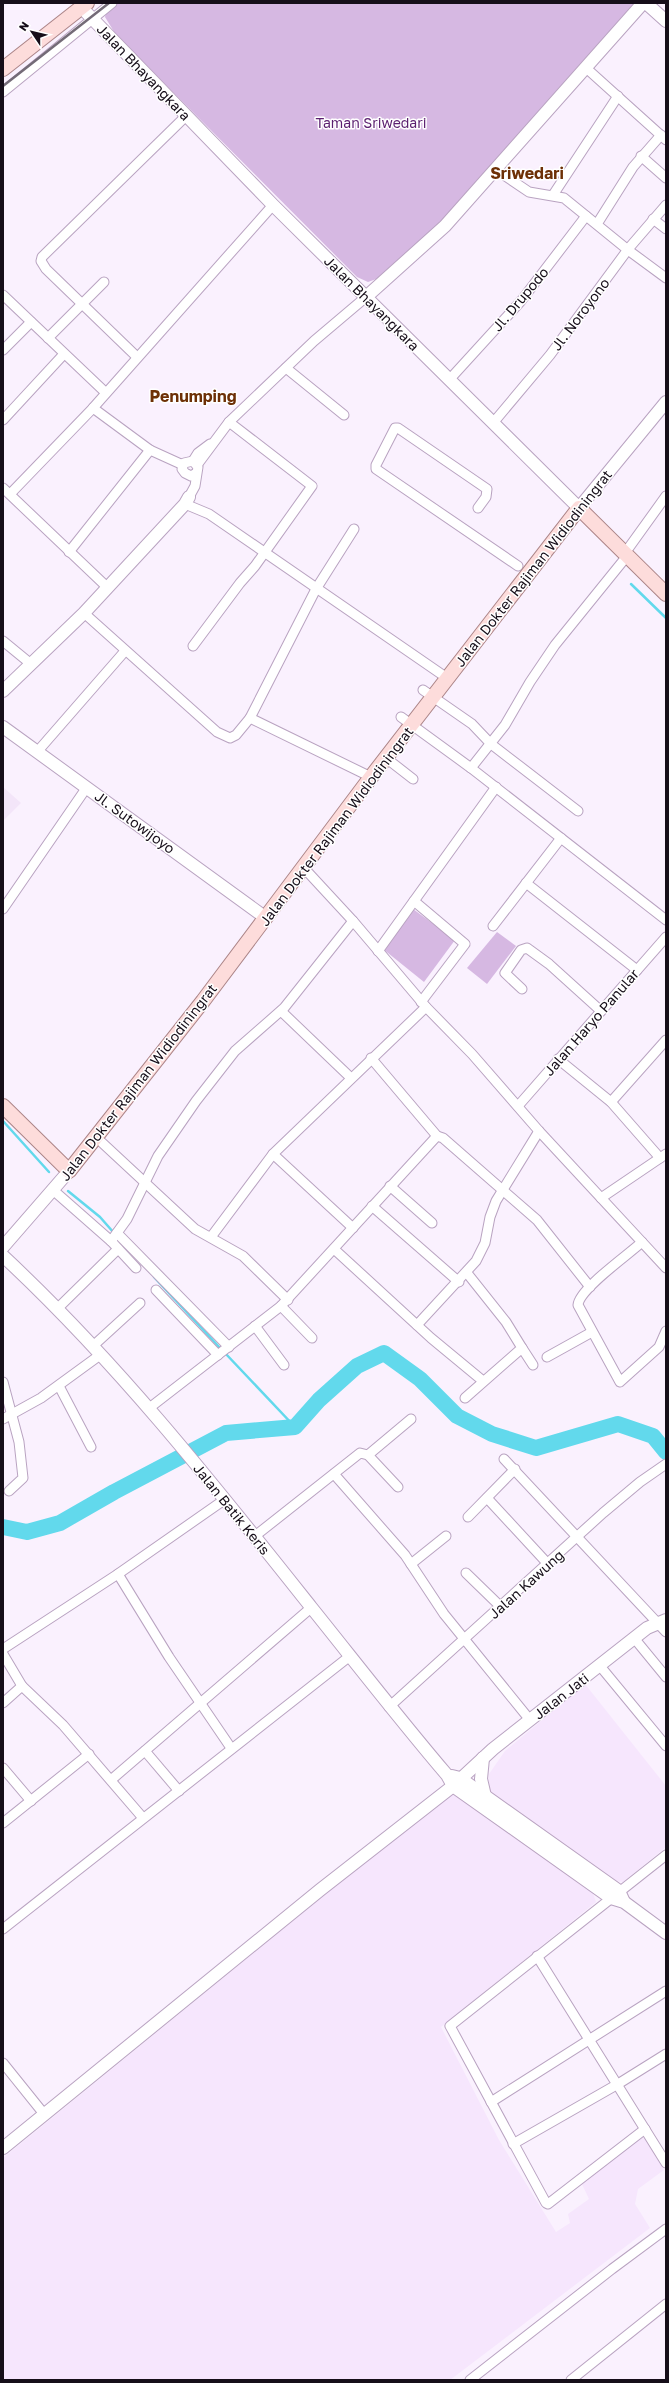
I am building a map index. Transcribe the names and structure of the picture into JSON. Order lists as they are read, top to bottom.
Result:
{
  "streets": {
    "main road": [
      "Jalan Bhayangkara",
      "Jalan Dokter Rajiman Widiodiningrat",
      "Jl. Sutowijoyo",
      "Jalan Batik Keris",
      "Jalan Jati"
    ],
    "street": [
      "Jl. Drupodo",
      "Jl. Noroyono",
      "Jalan Haryo Panular",
      "Jalan Kawung"
    ]
  },
  "crossings": [
    ["Jalan Bhayangkara", "Jl. Drupodo"],
    ["Jalan Bhayangkara", "Jl. Noroyono"],
    ["Jalan Bhayangkara", "Jalan Dokter Rajiman Widiodiningrat"],
    ["Jalan Dokter Rajiman Widiodiningrat", "Jl. Sutowijoyo"],
    ["Jalan Batik Keris", "Jalan Kawung"],
    ["Jalan Batik Keris", "Jalan Jati"]
  ],
  "districts": ["Sriwedari", "Penumping"],
  "parks": ["Taman Sriwedari"],
  "north": "top left"
}
